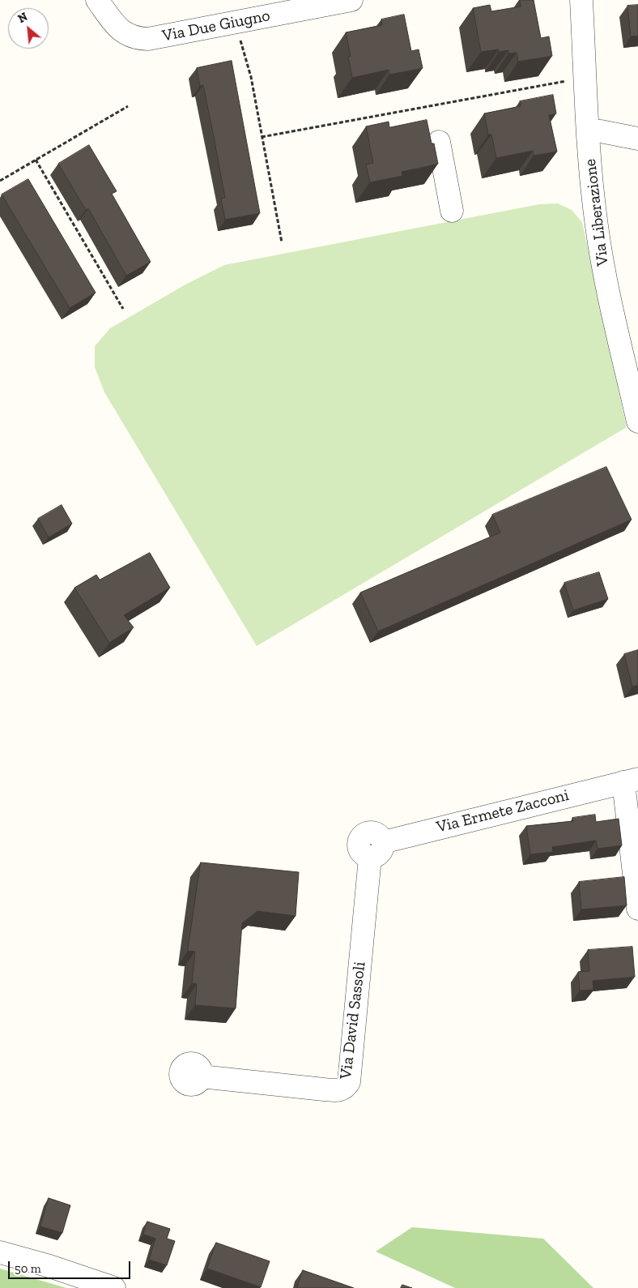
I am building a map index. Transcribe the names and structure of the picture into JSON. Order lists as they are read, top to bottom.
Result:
{
  "streets": {
    "street": [
      "Via Due Giugno",
      "Via Liberazione",
      "Via Ermete Zacconi",
      "Via David Sassoli"
    ]
  },
  "crossings": [
    ["Via Ermete Zacconi", "Via David Sassoli"]
  ],
  "scale_bar": "50 m",
  "north": "top left"
}
